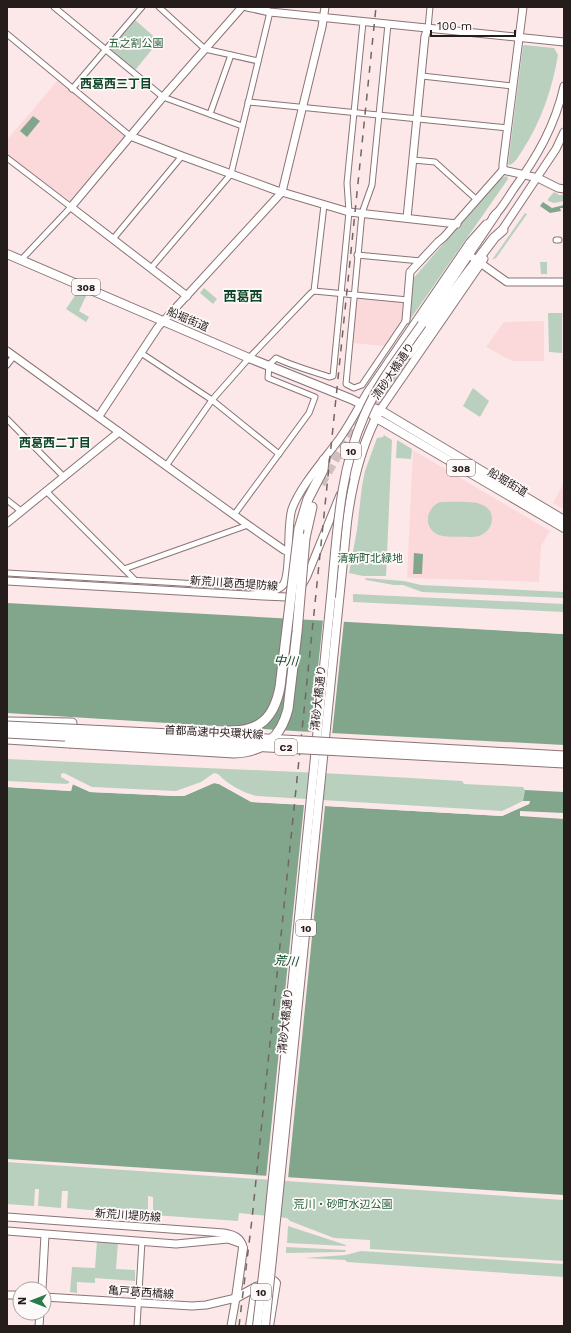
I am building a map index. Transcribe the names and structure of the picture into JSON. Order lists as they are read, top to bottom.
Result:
{
  "streets": {
    "highway": ["首都高速中央環状線", "C2"],
    "main road": [
      "308",
      "船堀街道",
      "清砂大橋通り",
      "10"
    ],
    "street": ["新荒川葛西堤防線", "新荒川堤防線", "亀戸葛西橋線"]
  },
  "crossings": [
    ["船堀街道", "清砂大橋通り"],
    ["清砂大橋通り", "10"],
    ["清砂大橋通り", "新荒川葛西堤防線"]
  ],
  "districts": ["西葛西三丁目", "西葛西", "西葛西二丁目"],
  "water": ["中川", "荒川"],
  "parks": ["五之割公園", "清新町北緑地", "荒川・砂町水辺公園"],
  "scale_bar": "100 m",
  "north": "left"
}
